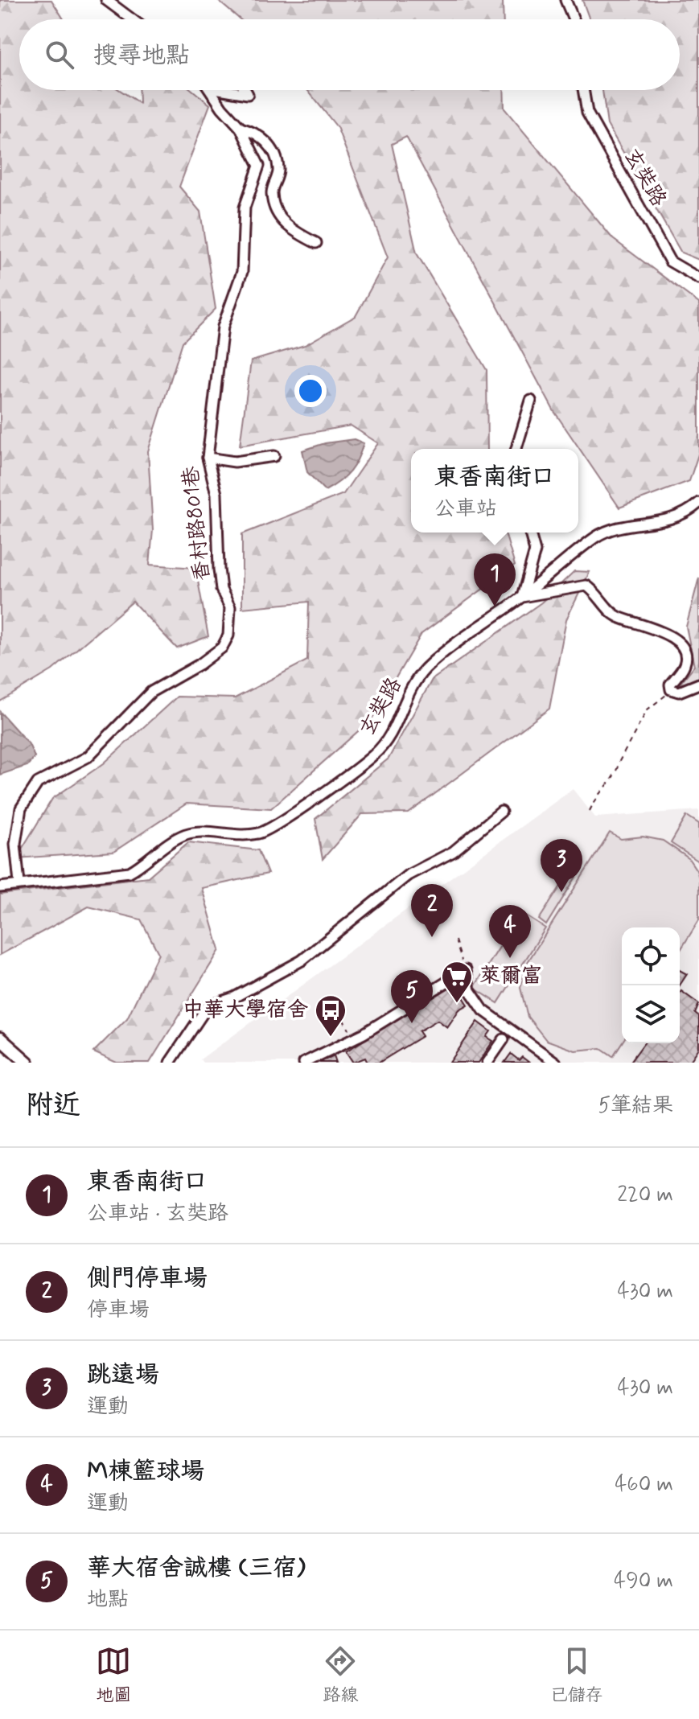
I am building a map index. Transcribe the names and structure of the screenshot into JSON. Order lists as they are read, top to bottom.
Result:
{
  "streets": {
    "street": ["玄奘路", "香村路801巷"]
  },
  "crossings": [
    ["玄奘路", "香村路801巷"]
  ],
  "places": {
    "supermarket": ["萊爾富"],
    "bus stop": ["中華大學宿舍"]
  },
  "page": {
    "search": "搜尋地點",
    "popup": ["東香南街口", "公車站"],
    "pins": [
      "1",
      "3",
      "2",
      "4",
      "5"
    ],
    "heading": ["附近", "5筆結果"],
    "list": [
      {
        "mark": "1",
        "name": "東香南街口",
        "note": "公車站 · 玄奘路",
        "value": "220 m"
      },
      {
        "mark": "2",
        "name": "側門停車場",
        "note": "停車場",
        "value": "430 m"
      },
      {
        "mark": "3",
        "name": "跳遠場",
        "note": "運動",
        "value": "430 m"
      },
      {
        "mark": "4",
        "name": "M棟籃球場",
        "note": "運動",
        "value": "460 m"
      },
      {
        "mark": "5",
        "name": "華大宿舍誠樓 (三宿)",
        "note": "地點",
        "value": "490 m"
      }
    ],
    "nav": ["地圖", "路線", "已儲存"]
  }
}
